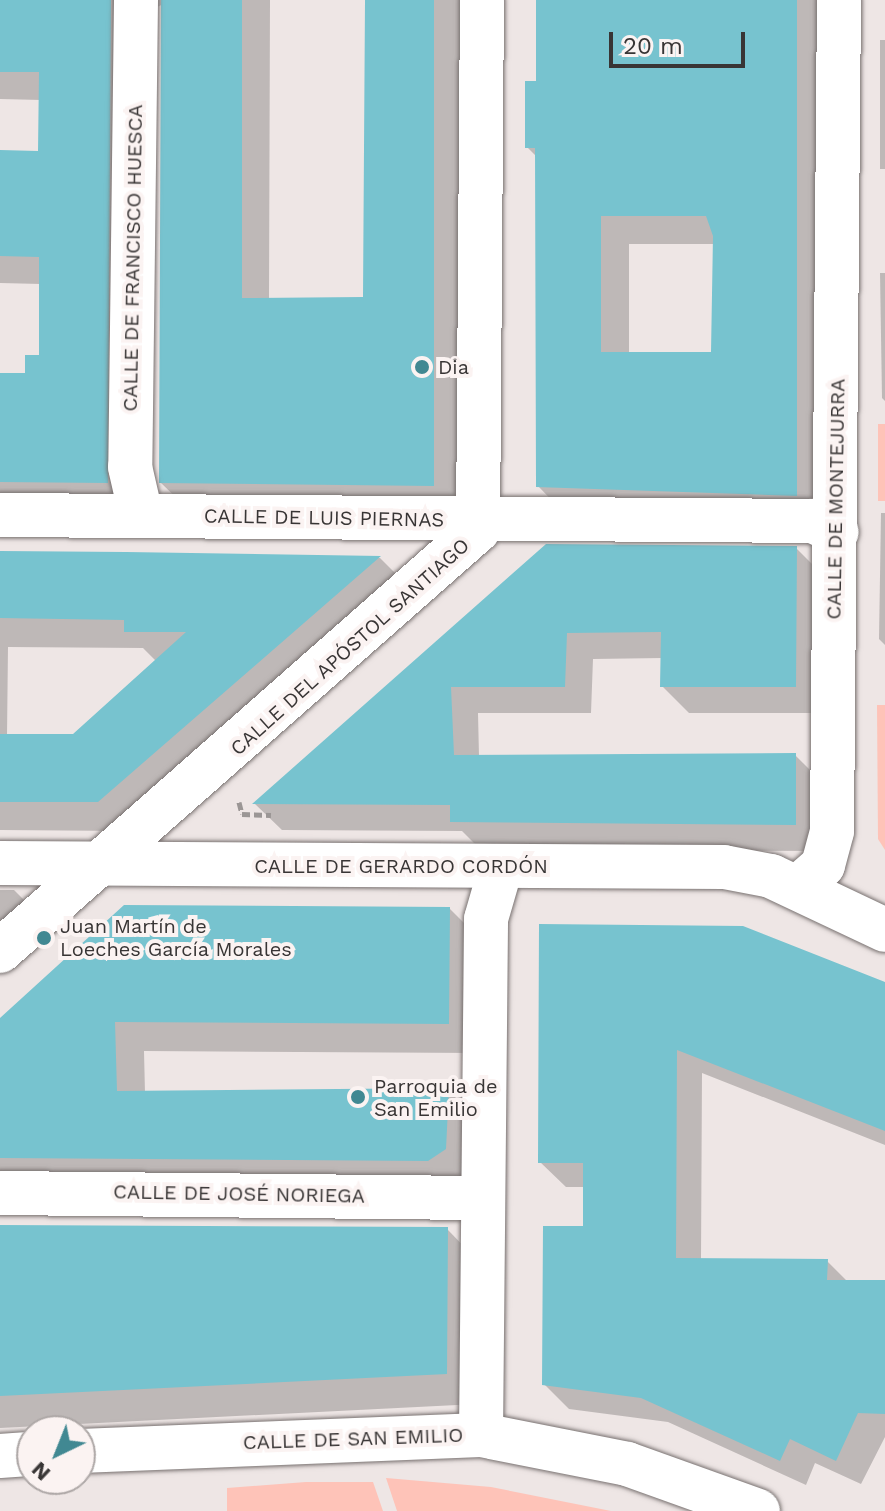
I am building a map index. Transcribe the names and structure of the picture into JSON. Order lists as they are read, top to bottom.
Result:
{
  "streets": {
    "street": [
      "CALLE DE FRANCISCO HUESCA",
      "CALLE DE MONTEJURRA",
      "CALLE DE LUIS PIERNAS",
      "CALLE DEL APÓSTOL SANTIAGO",
      "CALLE DE GERARDO CORDÓN",
      "CALLE DE JOSÉ NORIEGA",
      "CALLE DE SAN EMILIO"
    ]
  },
  "crossings": [
    ["CALLE DE FRANCISCO HUESCA", "CALLE DE LUIS PIERNAS"],
    ["CALLE DE MONTEJURRA", "CALLE DE LUIS PIERNAS"],
    ["CALLE DE MONTEJURRA", "CALLE DE GERARDO CORDÓN"],
    ["CALLE DE LUIS PIERNAS", "CALLE DEL APÓSTOL SANTIAGO"],
    ["CALLE DEL APÓSTOL SANTIAGO", "CALLE DE GERARDO CORDÓN"]
  ],
  "places": ["Dia", "Juan Martín de Loeches García Morales", "Parroquia de San Emilio"],
  "scale_bar": "20 m",
  "north": "bottom left"
}
